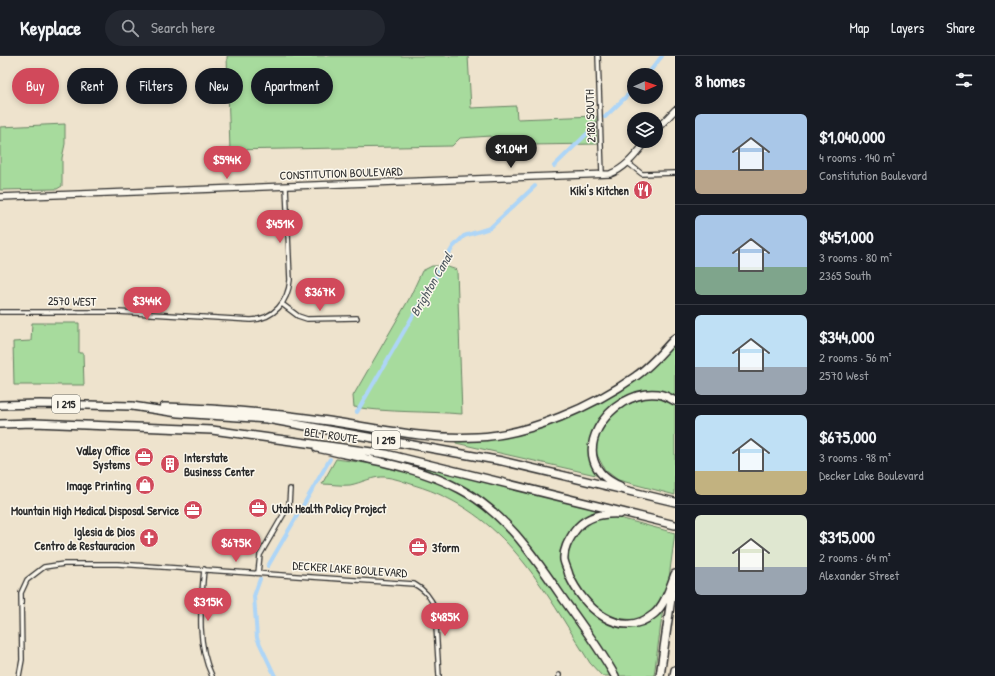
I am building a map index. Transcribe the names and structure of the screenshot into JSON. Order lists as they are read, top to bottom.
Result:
{
  "streets": {
    "highway": ["I 215", "BELT ROUTE"],
    "street": [
      "2180 SOUTH",
      "CONSTITUTION BOULEVARD",
      "2570 WEST",
      "DECKER LAKE BOULEVARD"
    ]
  },
  "crossings": [
    ["2180 SOUTH", "CONSTITUTION BOULEVARD"]
  ],
  "water": ["Brighton Canal"],
  "places": {
    "restaurant": ["Kiki's Kitchen"],
    "office": [
      "Valley Office Systems",
      "Utah Health Policy Project",
      "Mountain High Medical Disposal Service",
      "3form"
    ],
    "building": ["Interstate Business Center"],
    "shop": ["Image Printing"],
    "church": ["Iglesia de Dios Centro de Restauracion"]
  },
  "north": "right",
  "page": {
    "header": "Keyplace",
    "search": "Search here",
    "nav": ["Map", "Layers", "Share"],
    "heading": "8 homes",
    "chip": [
      "Buy",
      "Rent",
      "Filters",
      "New",
      "Apartment"
    ],
    "list": [
      {
        "name": "$1,040,000",
        "note": "4 rooms · 140 m² · Constitution Boulevard"
      },
      {
        "name": "$451,000",
        "note": "3 rooms · 80 m² · 2365 South"
      },
      {
        "name": "$344,000",
        "note": "2 rooms · 56 m² · 2570 West"
      },
      {
        "name": "$675,000",
        "note": "3 rooms · 98 m² · Decker Lake Boulevard"
      },
      {
        "name": "$315,000",
        "note": "2 rooms · 64 m² · Alexander Street"
      }
    ],
    "price": [
      "$1.04M",
      "$594K",
      "$451K",
      "$367K",
      "$344K",
      "$675K",
      "$315K",
      "$485K"
    ]
  }
}
